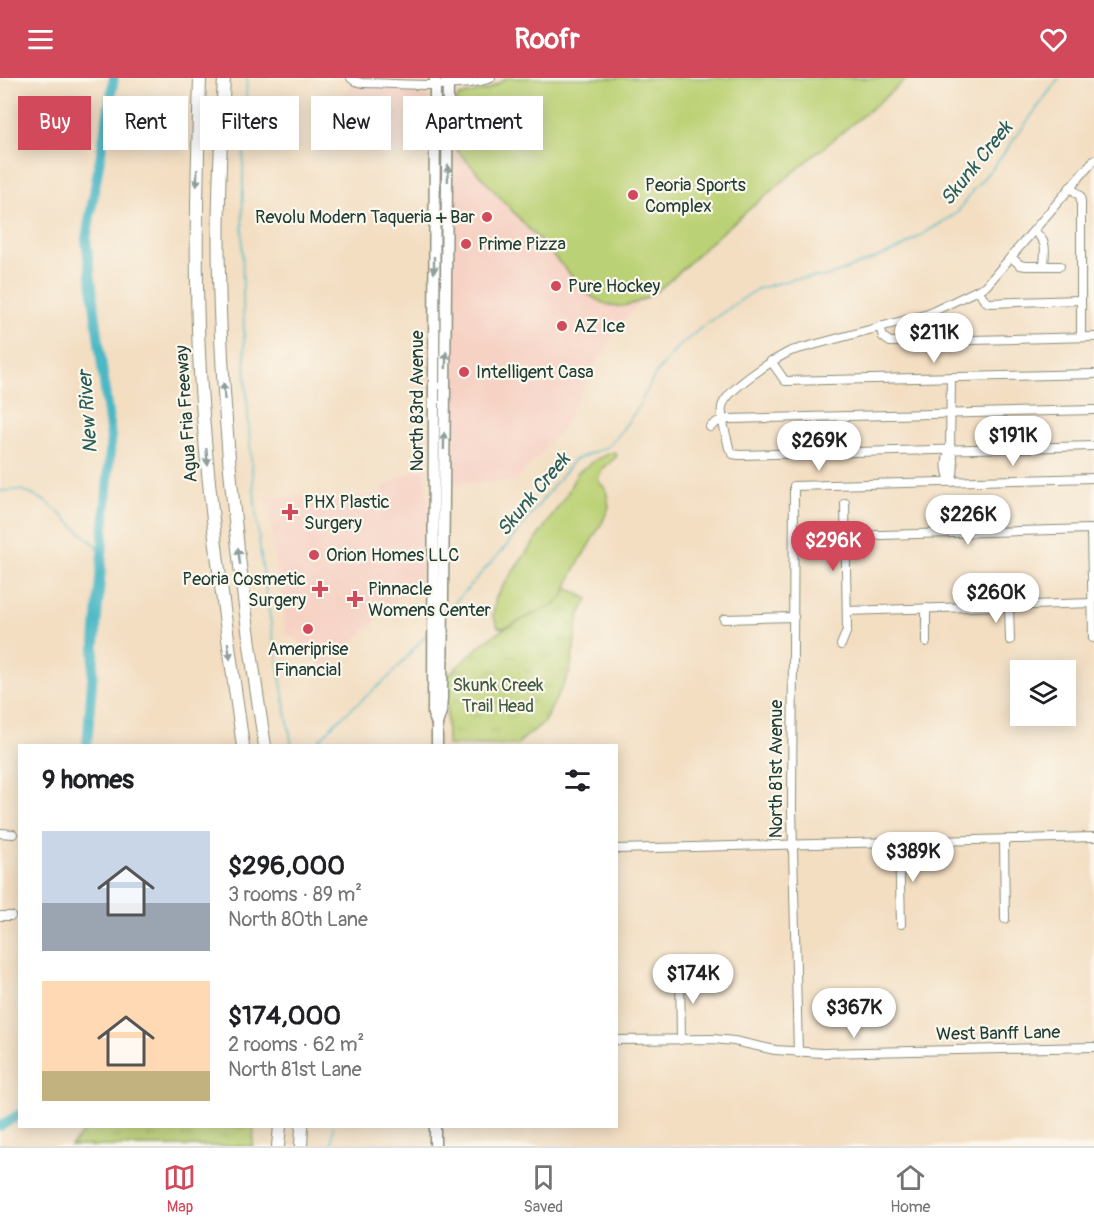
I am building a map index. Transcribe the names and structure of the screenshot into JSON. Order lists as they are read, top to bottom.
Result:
{
  "streets": {
    "highway": ["Agua Fria Freeway"],
    "main road": ["North 83rd Avenue"],
    "street": ["North 81st Avenue", "West Banff Lane"]
  },
  "crossings": [
    ["North 81st Avenue", "West Banff Lane"]
  ],
  "water": ["Skunk Creek", "New River"],
  "parks": ["Skunk Creek Trail Head"],
  "places": {
    "other": [
      "Peoria Sports Complex",
      "Revolu Modern Taqueria + Bar",
      "Prime Pizza",
      "Pure Hockey",
      "AZ Ice",
      "Intelligent Casa",
      "Orion Homes LLC",
      "Ameriprise Financial"
    ],
    "health": ["PHX Plastic Surgery", "Peoria Cosmetic Surgery", "Pinnacle Womens Center"]
  },
  "page": {
    "header": "Roofr",
    "chip": [
      "Buy",
      "Rent",
      "Filters",
      "New",
      "Apartment"
    ],
    "price": [
      "$211K",
      "$191K",
      "$269K",
      "$226K",
      "$296K",
      "$260K",
      "$389K",
      "$174K",
      "$367K"
    ],
    "heading": "9 homes",
    "list": [
      {
        "name": "$296,000",
        "note": "3 rooms · 89 m² · North 80th Lane"
      },
      {
        "name": "$174,000",
        "note": "2 rooms · 62 m² · North 81st Lane"
      }
    ],
    "tabs": ["Map", "Saved", "Home"]
  }
}
